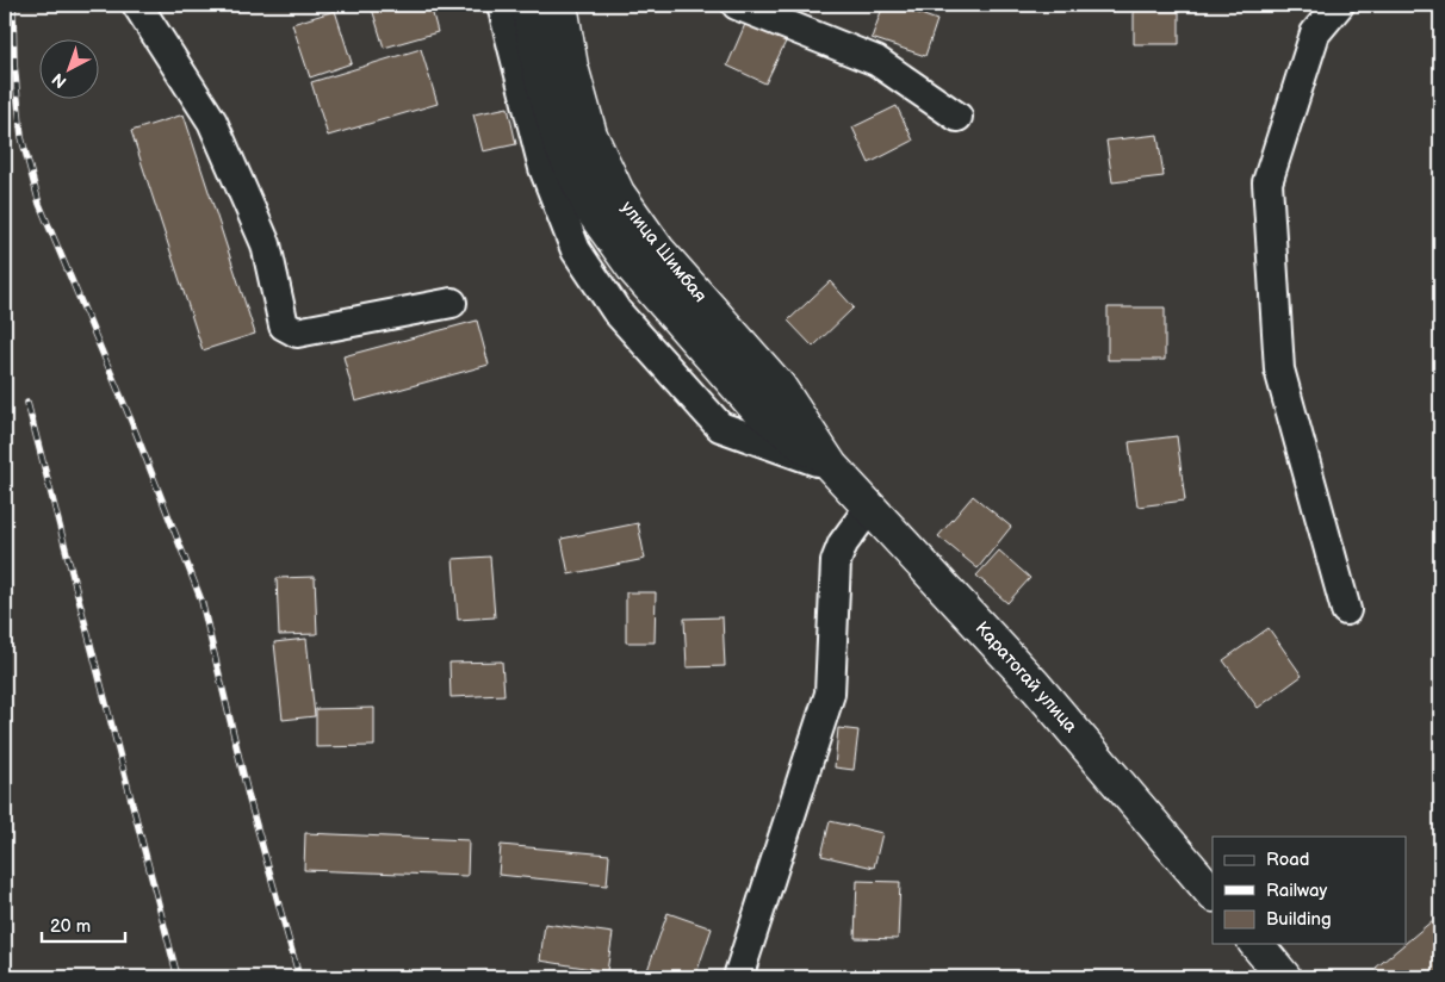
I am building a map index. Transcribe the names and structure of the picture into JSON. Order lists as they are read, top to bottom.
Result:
{
  "streets": {
    "main road": ["улица Шимбая", "Каратогай улица"]
  },
  "crossings": [
    ["улица Шимбая", "Каратогай улица"]
  ],
  "legend": ["Road", "Railway", "Building"],
  "scale_bar": "20 m",
  "north": "bottom left"
}
